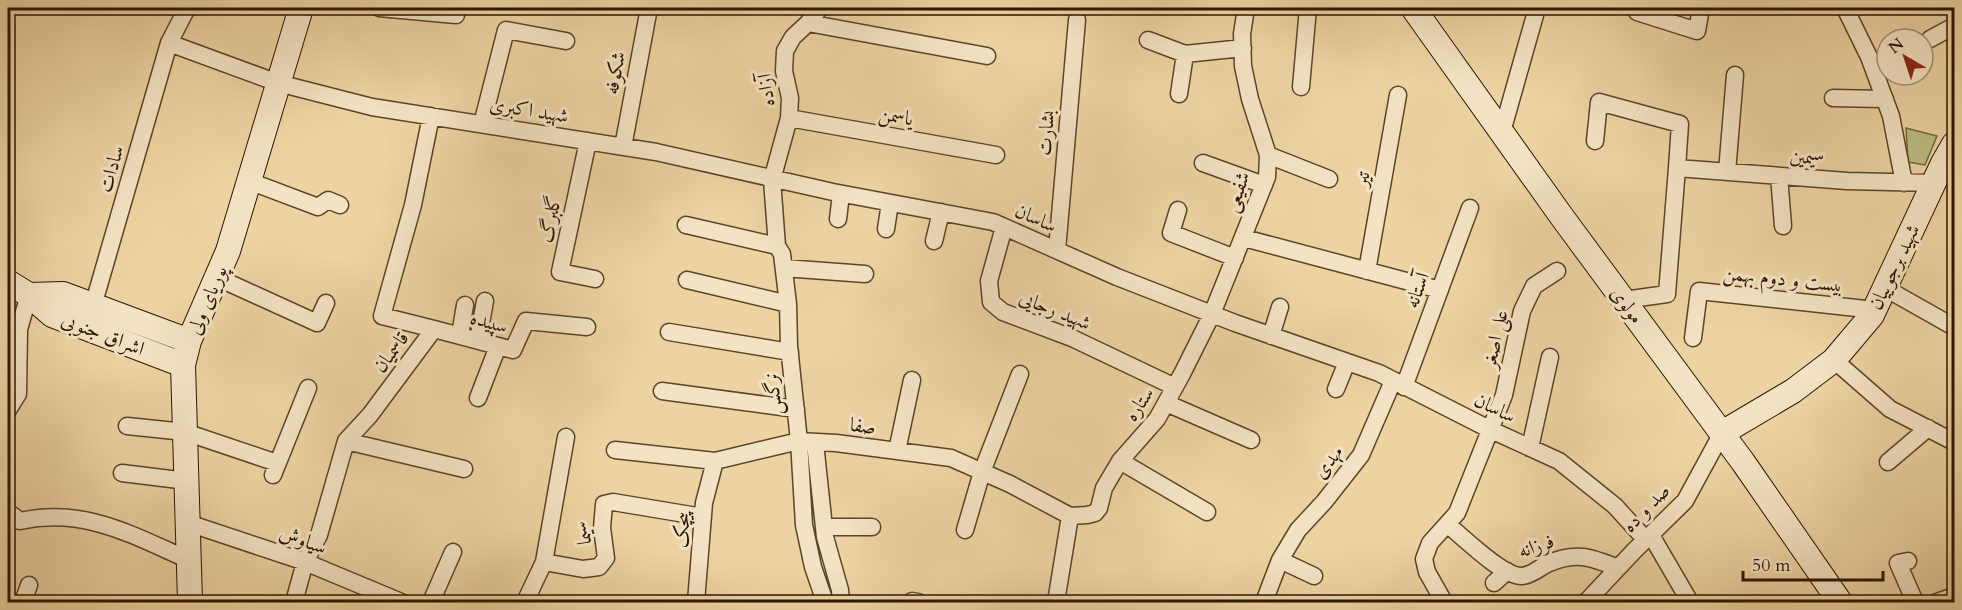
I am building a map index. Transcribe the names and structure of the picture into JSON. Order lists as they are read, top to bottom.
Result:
{
  "streets": {
    "main road": [
      "شهید برجوییان",
      "پوریای ولی",
      "مولوی",
      "اشراق جنوبی"
    ],
    "street": [
      "شکوفه",
      "آزاده",
      "شهید اکبری",
      "یاسمن",
      "بشارت",
      "سیمین",
      "سادات",
      "تیر",
      "شفیعی",
      "ساسان",
      "گلبرگ",
      "بیست و دوم بهمن",
      "آستانه",
      "شهید رجایی",
      "سپیده",
      "علی اصغر",
      "قاسمیان",
      "نرگس",
      "ستاره",
      "صفا",
      "مهدی",
      "صد و ده",
      "پیچک",
      "سیما",
      "سیاوش",
      "فرزانه"
    ]
  },
  "crossings": [
    ["شکوفه", "شهید اکبری"],
    ["آزاده", "شهید اکبری"],
    ["آزاده", "یاسمن"],
    ["آزاده", "ساسان"],
    ["آزاده", "نرگس"],
    ["شهید اکبری", "سادات"],
    ["شهید اکبری", "ساسان"],
    ["شهید اکبری", "گلبرگ"],
    ["شهید اکبری", "پوریای ولی"],
    ["شهید اکبری", "قاسمیان"],
    ["شهید اکبری", "نرگس"],
    ["بشارت", "ساسان"],
    ["سیمین", "شهید برجوییان"],
    ["سادات", "اشراق جنوبی"],
    ["شفیعی", "ساسان"],
    ["شفیعی", "ستاره"],
    ["ساسان", "آستانه"],
    ["ساسان", "شهید رجایی"],
    ["ساسان", "علی اصغر"],
    ["ساسان", "نرگس"],
    ["ساسان", "ستاره"],
    ["ساسان", "مهدی"],
    ["ساسان", "صد و ده"],
    ["شهید برجوییان", "بیست و دوم بهمن"],
    ["شهید برجوییان", "مولوی"],
    ["شهید برجوییان", "صد و ده"],
    ["آستانه", "مهدی"],
    ["پوریای ولی", "اشراق جنوبی"],
    ["پوریای ولی", "سیاوش"],
    ["مولوی", "صد و ده"],
    ["شهید رجایی", "ستاره"],
    ["سپیده", "قاسمیان"],
    ["قاسمیان", "سیاوش"],
    ["نرگس", "صفا"],
    ["ستاره", "صفا"],
    ["صفا", "پیچک"],
    ["صد و ده", "فرزانه"],
    ["پیچک", "سیما"]
  ],
  "scale_bar": "50 m",
  "north": "top left"
}
